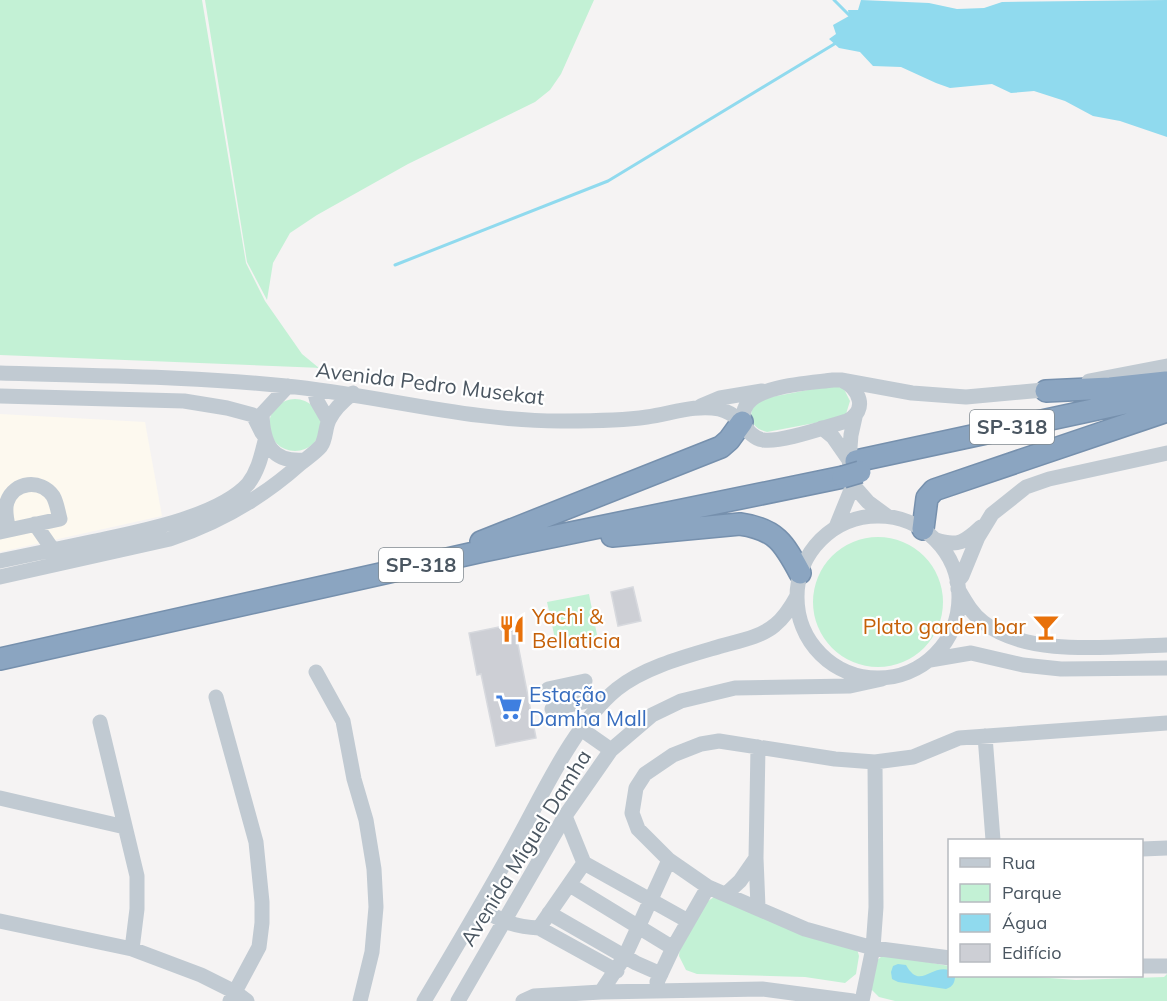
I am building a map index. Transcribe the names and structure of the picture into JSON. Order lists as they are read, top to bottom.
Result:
{
  "streets": {
    "highway": ["SP-318"],
    "street": ["Avenida Pedro Musekat", "Avenida Miguel Damha"]
  },
  "places": {
    "bar": ["Plato garden bar"],
    "restaurant": ["Yachi & Bellaticia"],
    "supermarket": ["Estação Damha Mall"]
  },
  "legend": [
    "Rua",
    "Parque",
    "Água",
    "Edifício"
  ]
}
